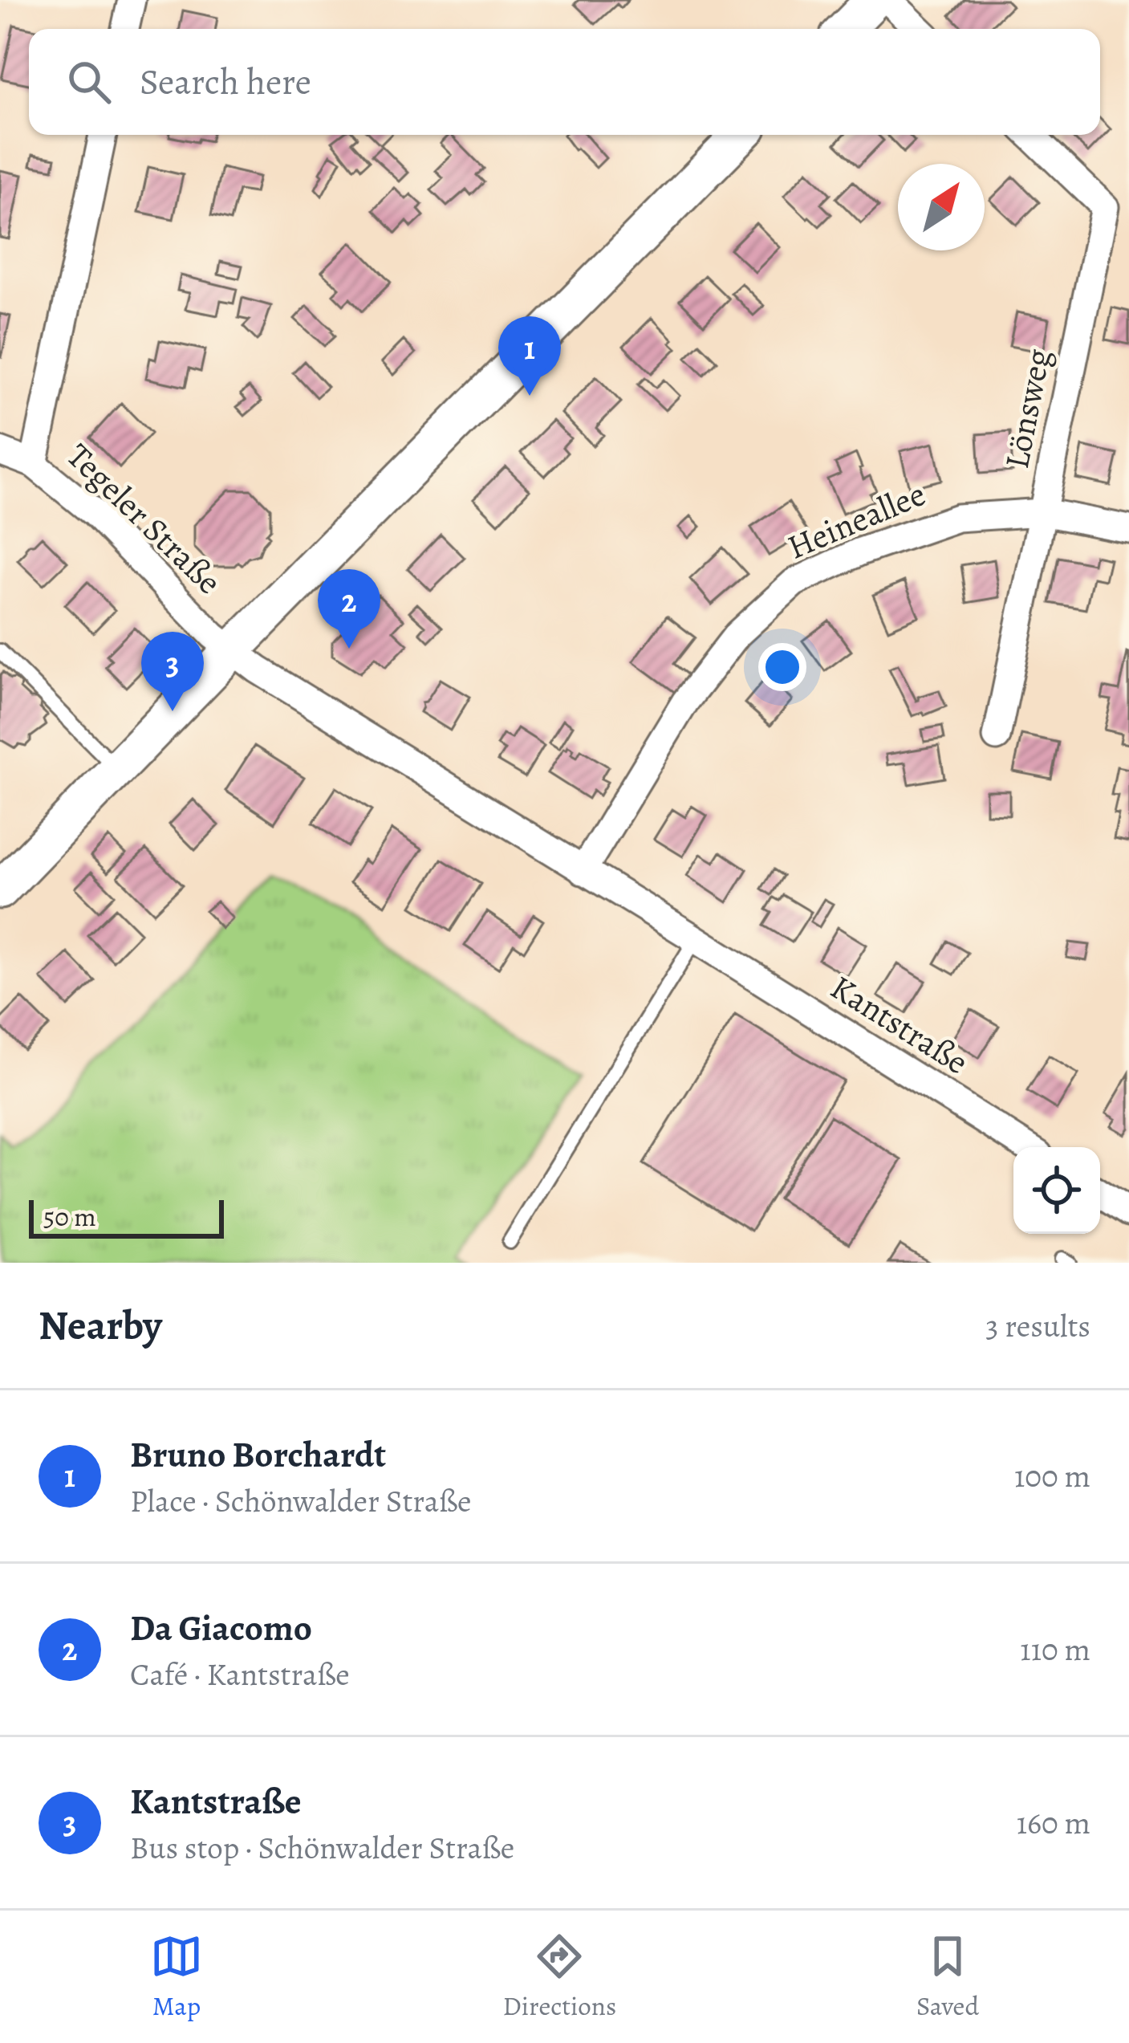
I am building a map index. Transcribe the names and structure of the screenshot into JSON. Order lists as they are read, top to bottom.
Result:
{
  "streets": {
    "street": [
      "Lönsweg",
      "Tegeler Straße",
      "Heineallee",
      "Kantstraße"
    ]
  },
  "crossings": [
    ["Lönsweg", "Heineallee"],
    ["Tegeler Straße", "Kantstraße"],
    ["Heineallee", "Kantstraße"]
  ],
  "scale_bar": "50 m",
  "north": "top right",
  "page": {
    "search": "Search here",
    "pins": ["1", "2", "3"],
    "scale": "50 m",
    "heading": ["Nearby", "3 results"],
    "list": [
      {
        "mark": "1",
        "name": "Bruno Borchardt",
        "note": "Place · Schönwalder Straße",
        "value": "100 m"
      },
      {
        "mark": "2",
        "name": "Da Giacomo",
        "note": "Café · Kantstraße",
        "value": "110 m"
      },
      {
        "mark": "3",
        "name": "Kantstraße",
        "note": "Bus stop · Schönwalder Straße",
        "value": "160 m"
      }
    ],
    "nav": ["Map", "Directions", "Saved"]
  }
}
